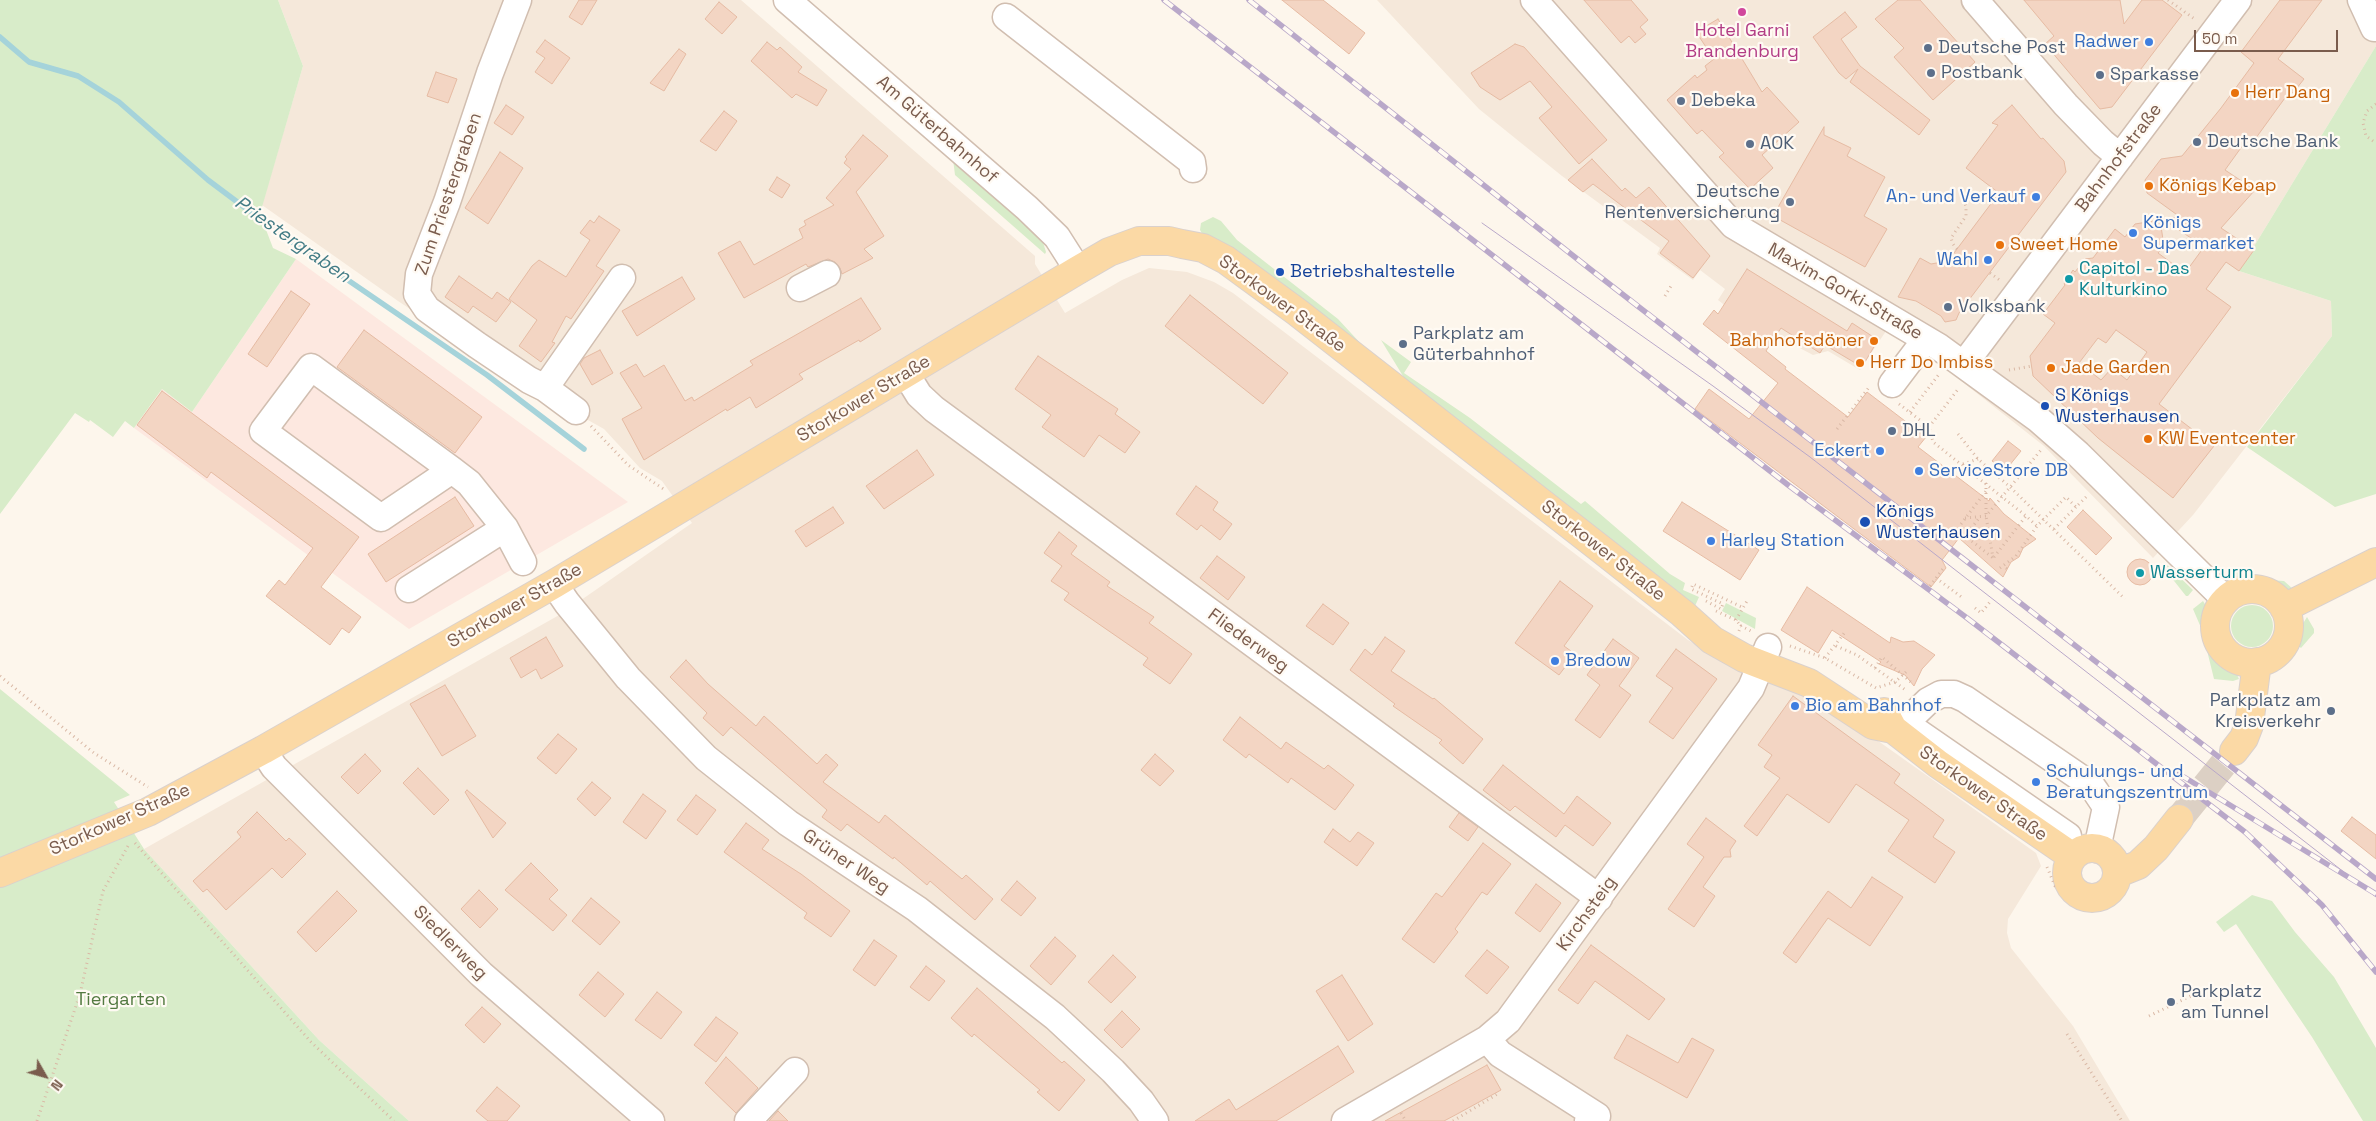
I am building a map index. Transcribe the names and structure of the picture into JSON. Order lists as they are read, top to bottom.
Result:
{
  "streets": {
    "main road": ["Storkower Straße"],
    "street": [
      "Am Güterbahnhof",
      "Bahnhofstraße",
      "Zum Priestergraben",
      "Maxim-Gorki-Straße",
      "Fliederweg",
      "Grüner Weg",
      "Kirchsteig",
      "Siedlerweg"
    ]
  },
  "crossings": [
    ["Am Güterbahnhof", "Storkower Straße"],
    ["Bahnhofstraße", "Maxim-Gorki-Straße"],
    ["Storkower Straße", "Fliederweg"],
    ["Storkower Straße", "Grüner Weg"],
    ["Storkower Straße", "Kirchsteig"],
    ["Storkower Straße", "Siedlerweg"],
    ["Fliederweg", "Kirchsteig"]
  ],
  "water": ["Priestergraben"],
  "parks": ["Tiergarten"],
  "places": [
    "Hotel Garni Brandenburg",
    "Radwer",
    "Deutsche Post",
    "Postbank",
    "Sparkasse",
    "Herr Dang",
    "Debeka",
    "Deutsche Bank",
    "AOK",
    "Königs Kebap",
    "An- und Verkauf",
    "Deutsche Rentenversicherung",
    "Königs Supermarket",
    "Sweet Home",
    "Wahl",
    "Betriebshaltestelle",
    "Capitol - Das Kulturkino",
    "Volksbank",
    "Bahnhofsdöner",
    "Parkplatz am Güterbahnhof",
    "Herr Do Imbiss",
    "Jade Garden",
    "S Königs Wusterhausen",
    "DHL",
    "KW Eventcenter",
    "Eckert",
    "ServiceStore DB",
    "Königs Wusterhausen",
    "Harley Station",
    "Wasserturm",
    "Bredow",
    "Bio am Bahnhof",
    "Parkplatz am Kreisverkehr",
    "Schulungs- und Beratungszentrum",
    "Parkplatz am Tunnel"
  ],
  "scale_bar": "50 m",
  "north": "bottom right"
}
